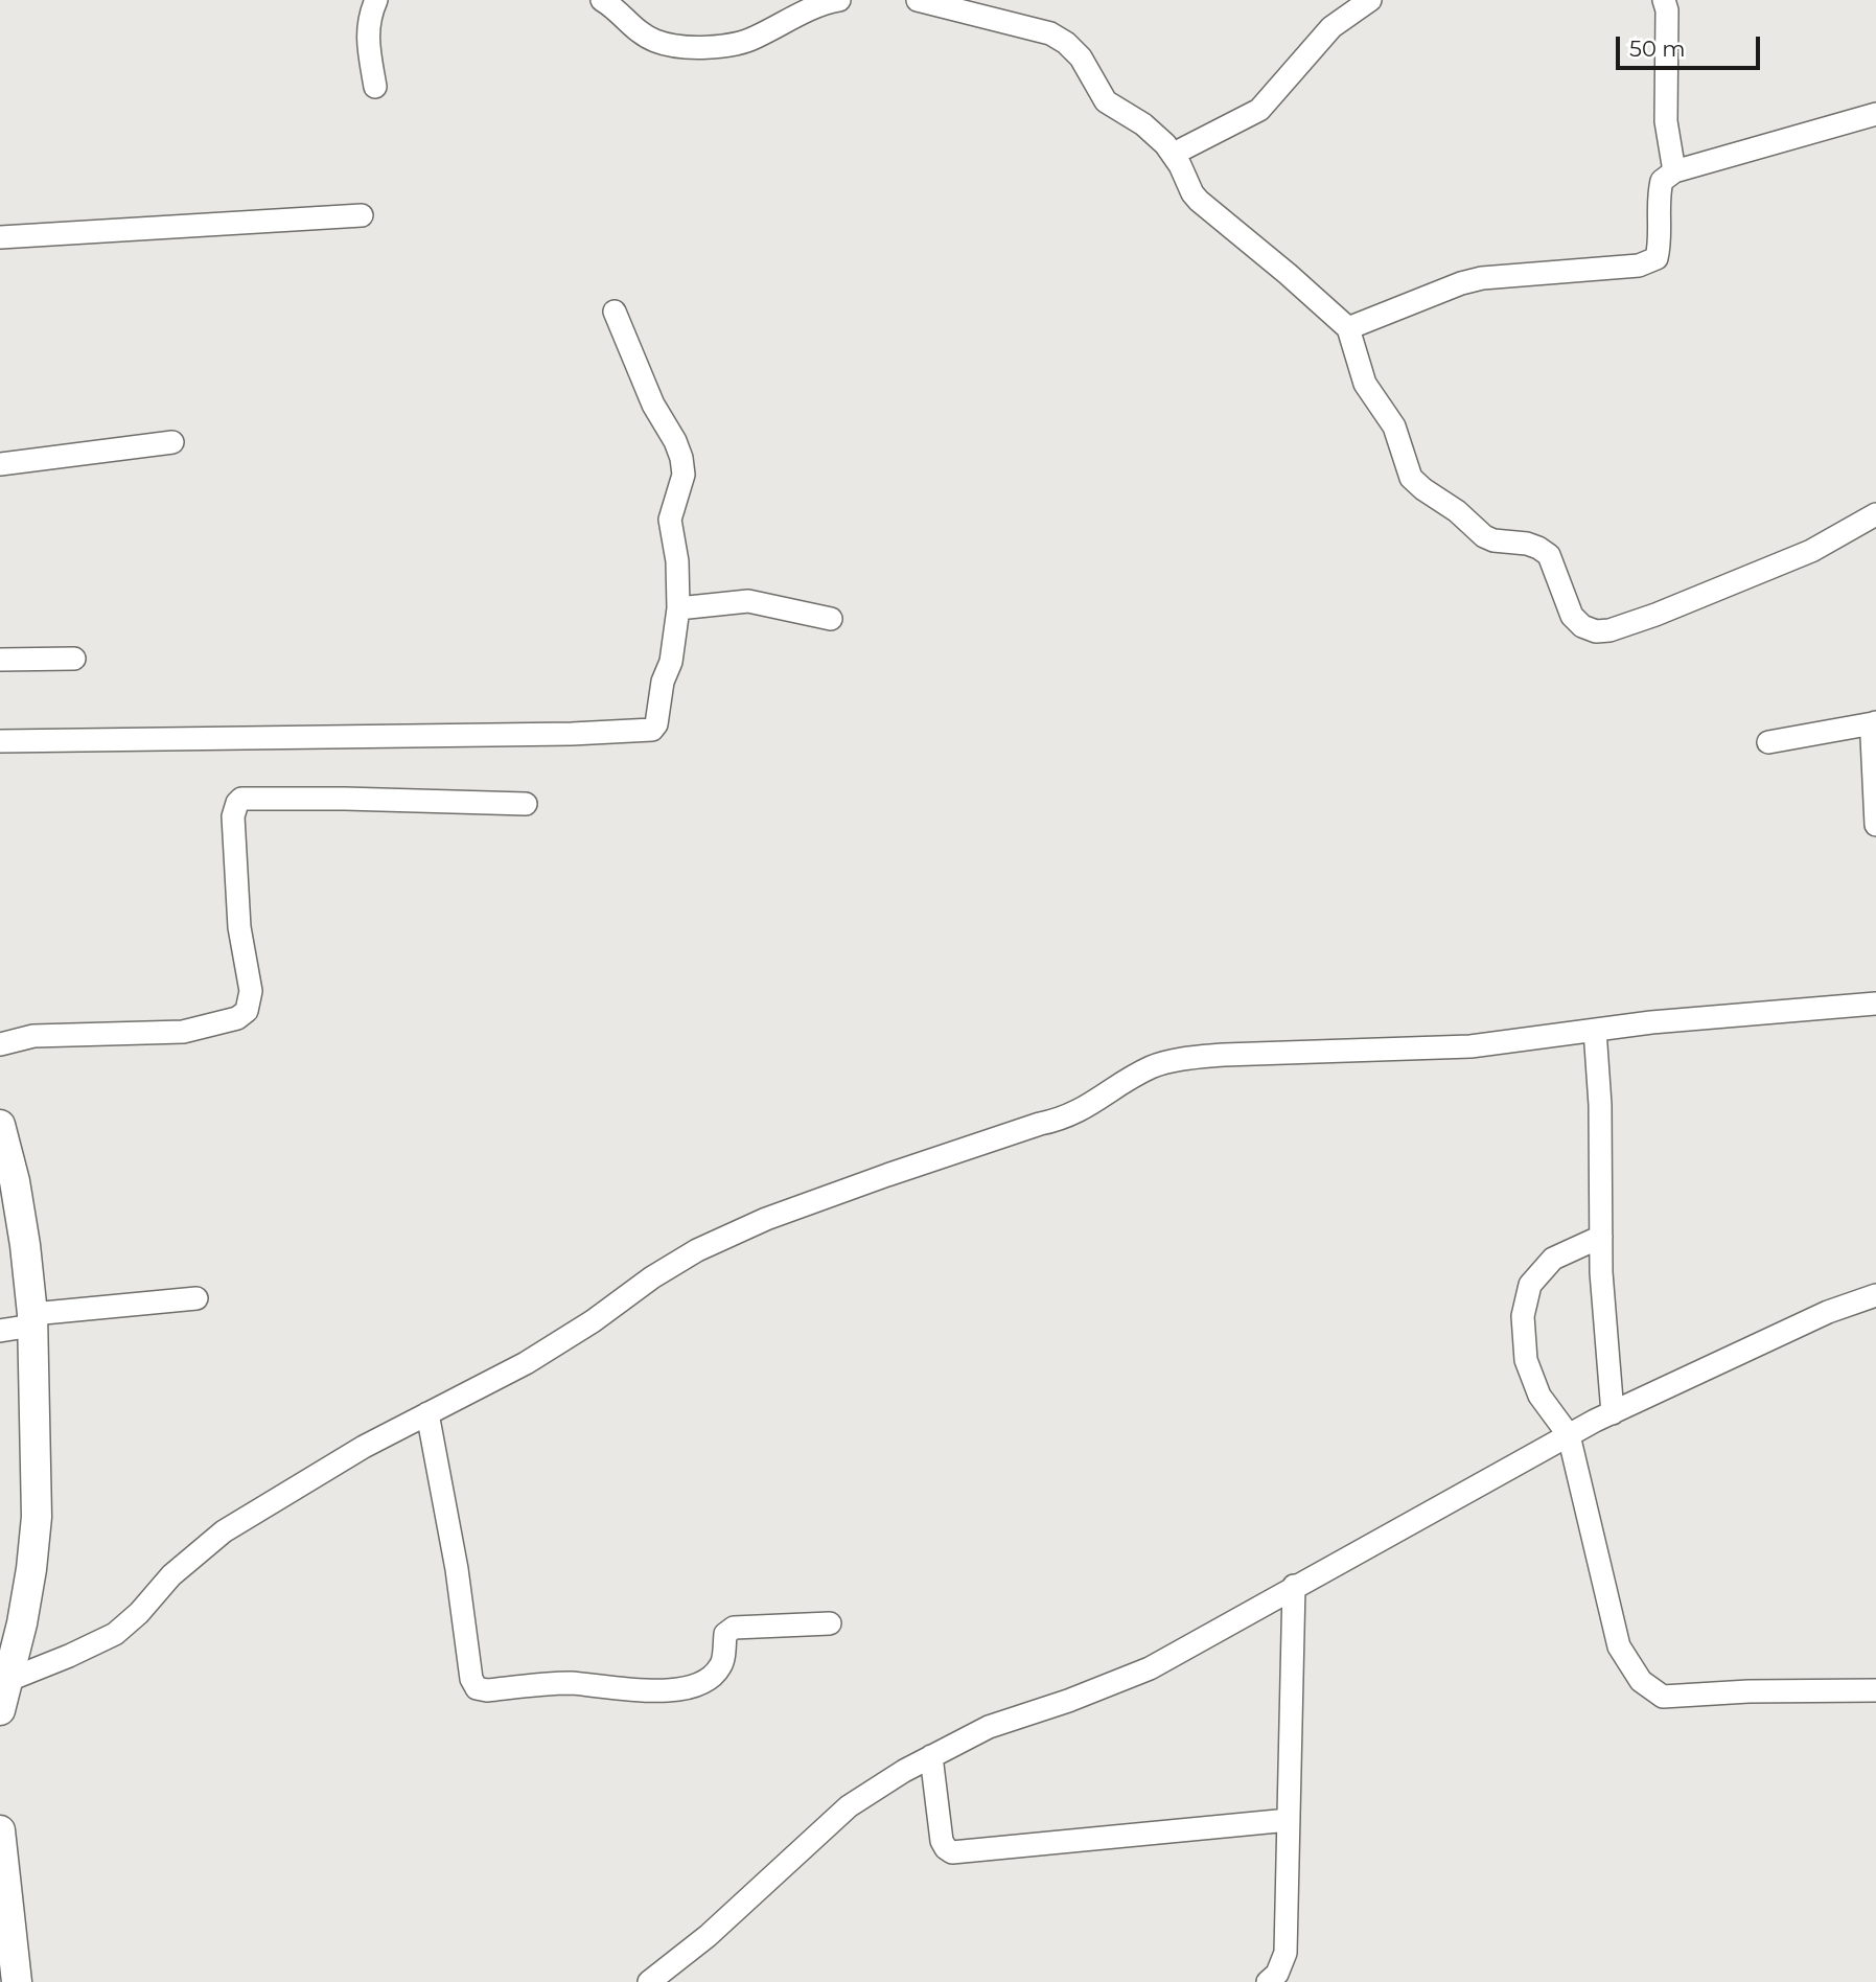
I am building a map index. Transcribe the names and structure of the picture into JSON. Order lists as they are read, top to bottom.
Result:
{
  "scale_bar": "50 m"
}
